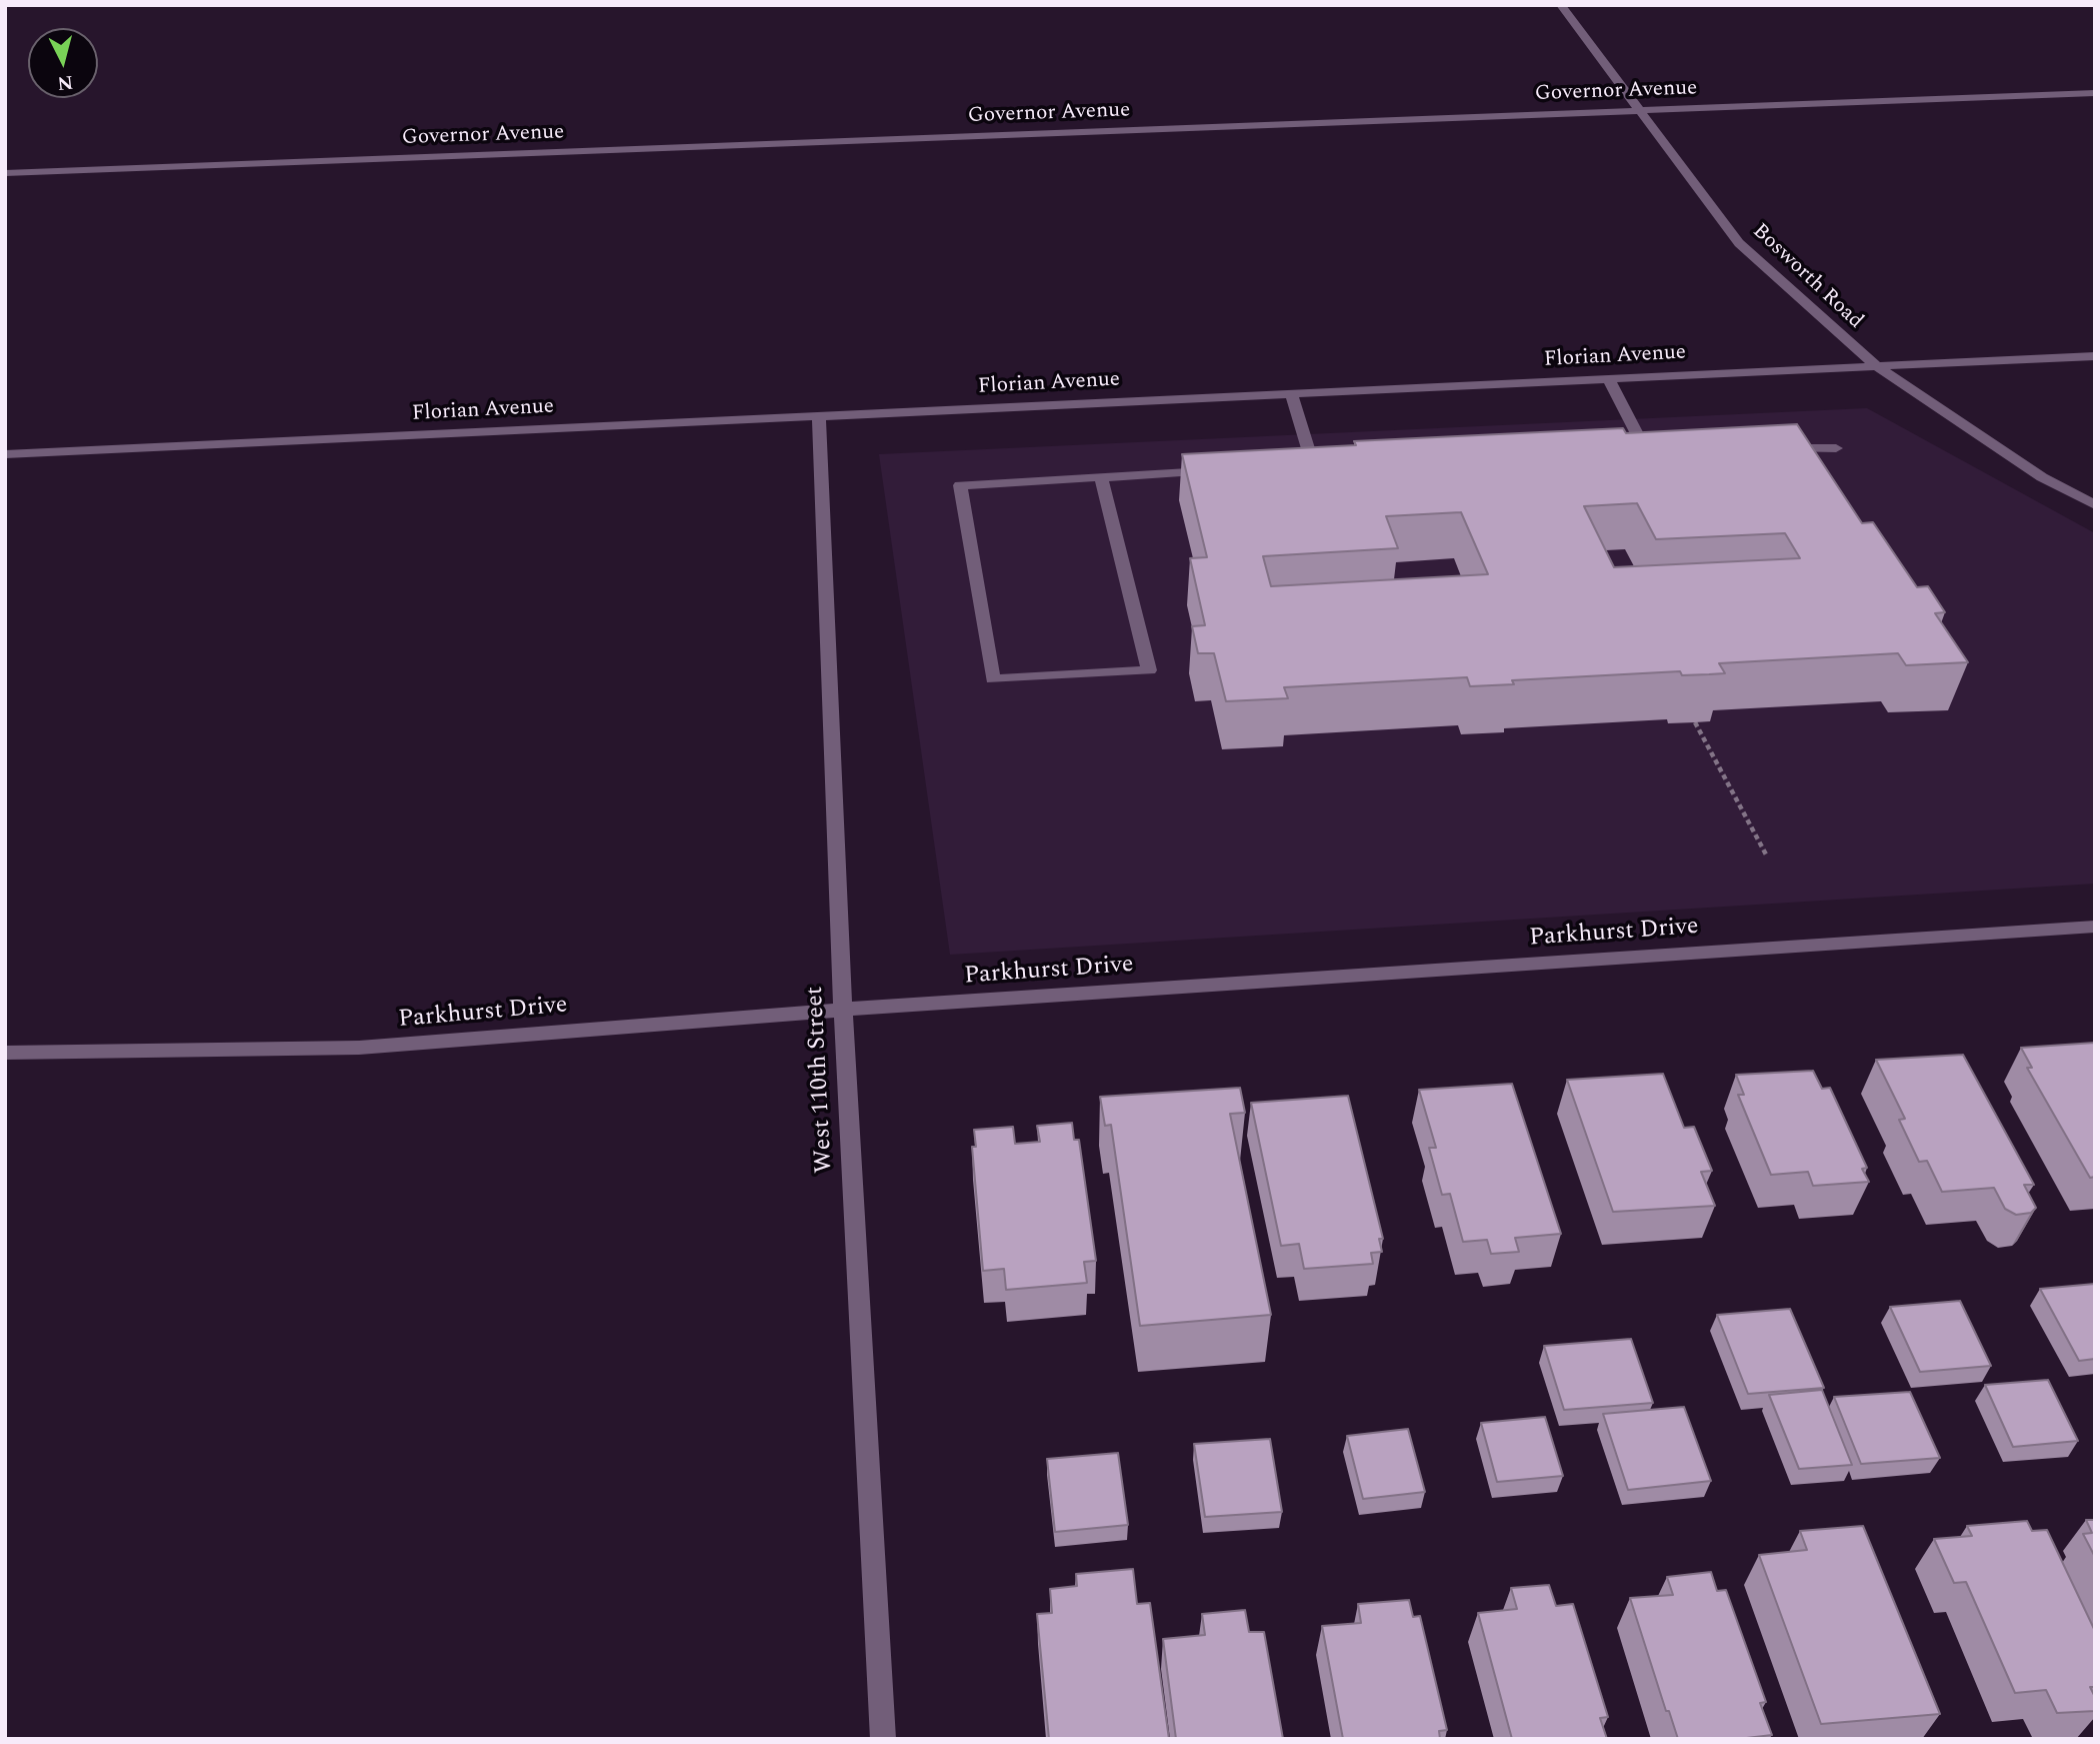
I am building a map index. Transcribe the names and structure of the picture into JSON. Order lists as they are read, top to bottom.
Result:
{
  "streets": {
    "street": [
      "Governor Avenue",
      "Bosworth Road",
      "Florian Avenue",
      "Parkhurst Drive",
      "West 110th Street"
    ]
  },
  "crossings": [
    ["Governor Avenue", "Bosworth Road"],
    ["Bosworth Road", "Florian Avenue"],
    ["Florian Avenue", "West 110th Street"],
    ["Parkhurst Drive", "West 110th Street"]
  ],
  "north": "bottom"
}
